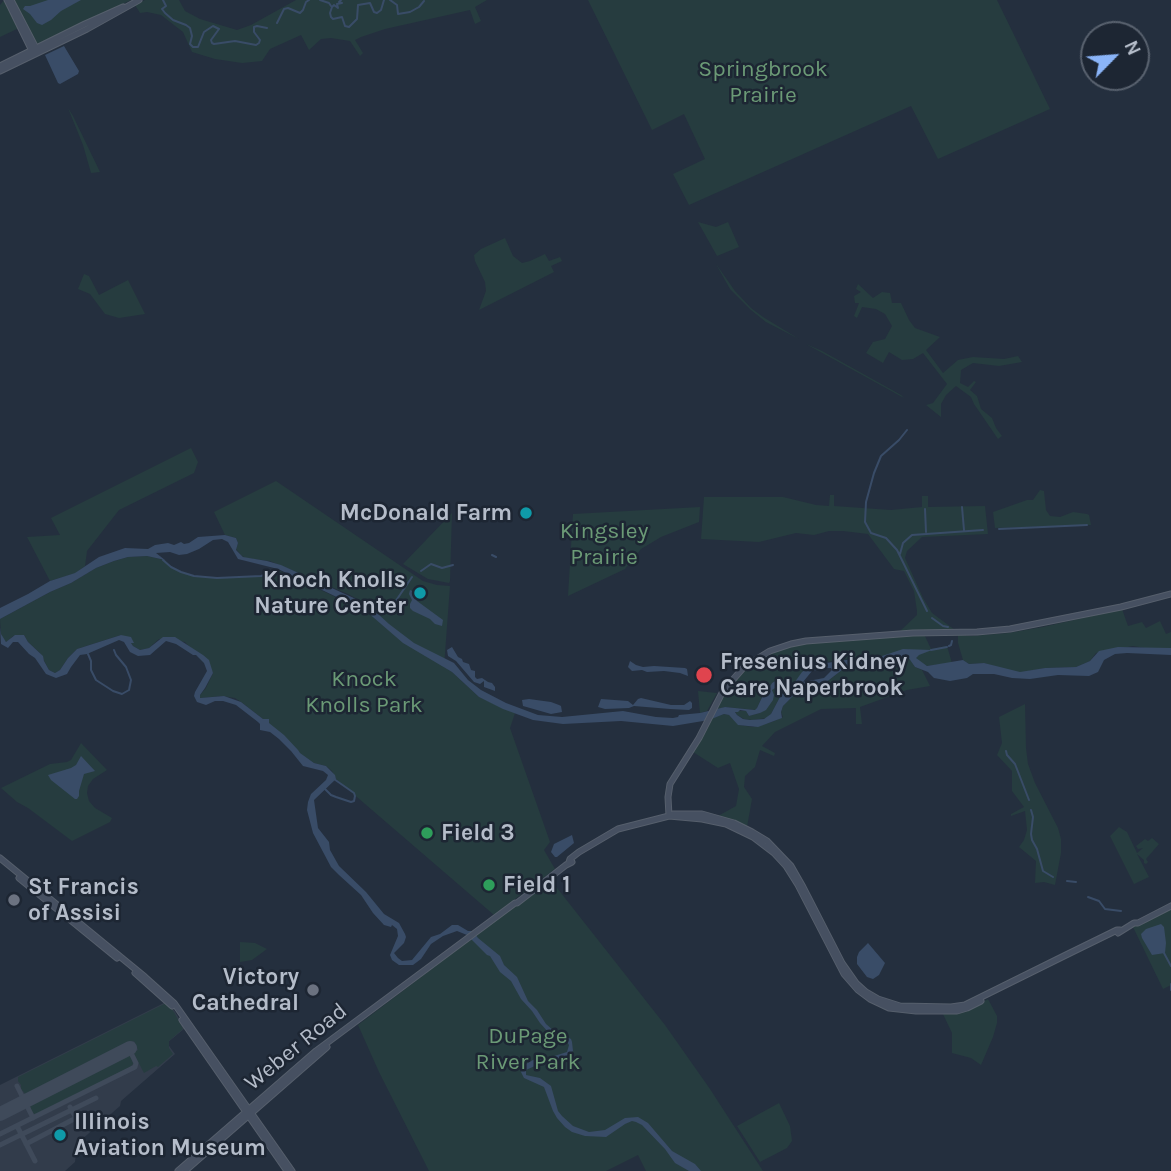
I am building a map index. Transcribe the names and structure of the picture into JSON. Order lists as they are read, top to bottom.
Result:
{
  "streets": {
    "main road": ["Weber Road"]
  },
  "parks": [
    "Springbrook Prairie",
    "Kingsley Prairie",
    "Knock Knolls Park",
    "DuPage River Park"
  ],
  "places": [
    "McDonald Farm",
    "Knoch Knolls Nature Center",
    "Fresenius Kidney Care Naperbrook",
    "Field 3",
    "Field 1",
    "St Francis of Assisi",
    "Victory Cathedral",
    "Illinois Aviation Museum"
  ],
  "north": "top right"
}
